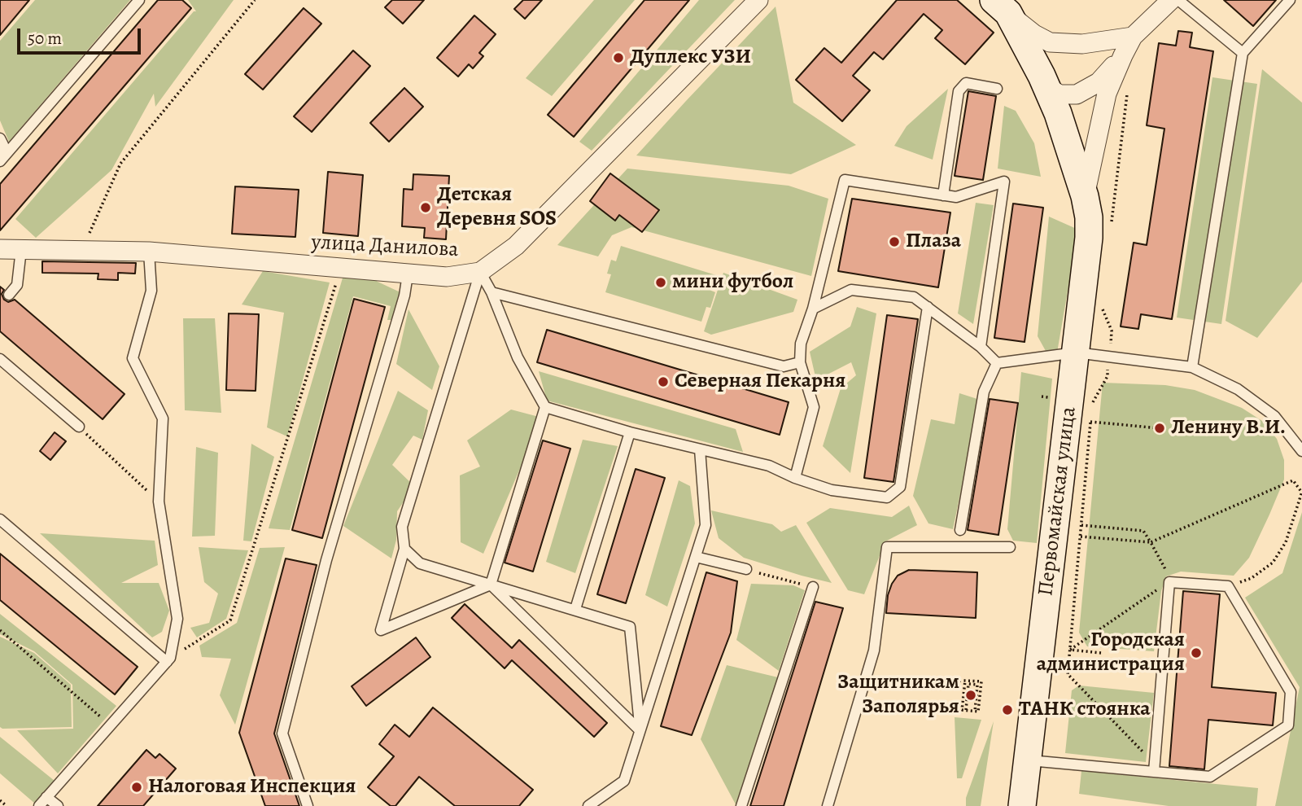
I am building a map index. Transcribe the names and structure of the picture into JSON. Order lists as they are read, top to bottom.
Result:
{
  "streets": {
    "main road": ["Первомайская улица"],
    "street": ["улица Данилова"]
  },
  "places": [
    "Дуплекс УЗИ",
    "Детская Деревня SOS",
    "Плаза",
    "мини футбол",
    "Северная Пекарня",
    "Ленину В.И.",
    "Городская администрация",
    "Защитникам Заполярья",
    "ТАНК стоянка",
    "Налоговая Инспекция"
  ],
  "scale_bar": "50 m"
}
